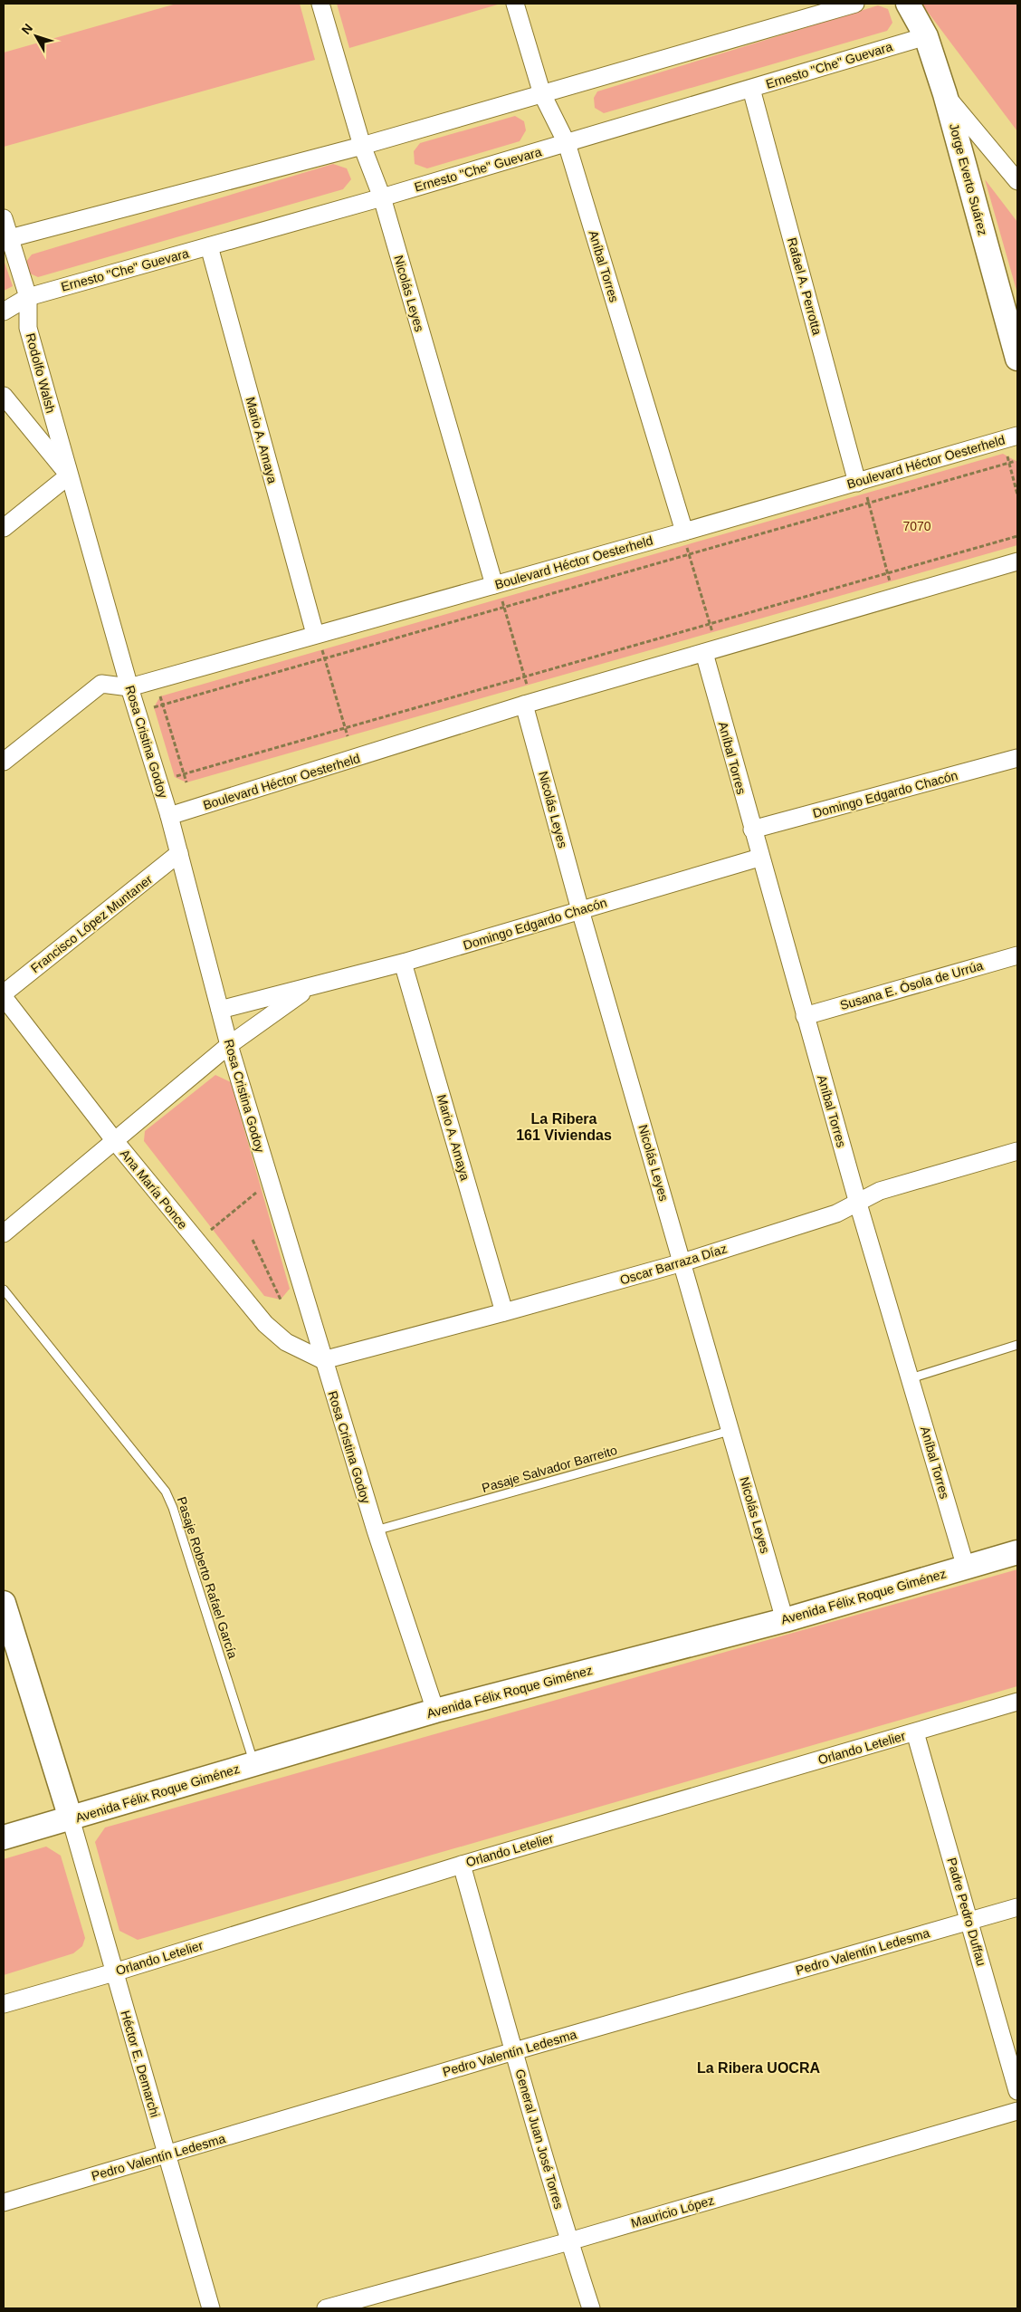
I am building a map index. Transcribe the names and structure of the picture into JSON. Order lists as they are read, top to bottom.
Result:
{
  "streets": {
    "street": [
      "Ernesto \"Che\" Guevara",
      "Jorge Everto Suárez",
      "Aníbal Torres",
      "Rafael A. Perrotta",
      "Nicolás Leyes",
      "Rodolfo Walsh",
      "Mario A. Amaya",
      "Boulevard Héctor Oesterheld",
      "Rosa Cristina Godoy",
      "Domingo Edgardo Chacón",
      "Francisco López Muntaner",
      "Susana E. Ósola de Urrúa",
      "Ana María Ponce",
      "Oscar Barraza Díaz",
      "Avenida Félix Roque Giménez",
      "Orlando Letelier",
      "Padre Pedro Duffau",
      "Pedro Valentín Ledesma",
      "Héctor E. Demarchi",
      "General Juan José Torres",
      "Mauricio López"
    ],
    "lane": ["Pasaje Salvador Barreito", "Pasaje Roberto Rafael García"]
  },
  "crossings": [
    ["Ernesto \"Che\" Guevara", "Jorge Everto Suárez"],
    ["Ernesto \"Che\" Guevara", "Aníbal Torres"],
    ["Ernesto \"Che\" Guevara", "Rafael A. Perrotta"],
    ["Ernesto \"Che\" Guevara", "Nicolás Leyes"],
    ["Ernesto \"Che\" Guevara", "Rodolfo Walsh"],
    ["Ernesto \"Che\" Guevara", "Mario A. Amaya"],
    ["Aníbal Torres", "Boulevard Héctor Oesterheld"],
    ["Aníbal Torres", "Domingo Edgardo Chacón"],
    ["Aníbal Torres", "Susana E. Ósola de Urrúa"],
    ["Aníbal Torres", "Oscar Barraza Díaz"],
    ["Aníbal Torres", "Avenida Félix Roque Giménez"],
    ["Rafael A. Perrotta", "Boulevard Héctor Oesterheld"],
    ["Nicolás Leyes", "Boulevard Héctor Oesterheld"],
    ["Nicolás Leyes", "Domingo Edgardo Chacón"],
    ["Nicolás Leyes", "Oscar Barraza Díaz"],
    ["Nicolás Leyes", "Pasaje Salvador Barreito"],
    ["Nicolás Leyes", "Avenida Félix Roque Giménez"],
    ["Rodolfo Walsh", "Rosa Cristina Godoy"],
    ["Mario A. Amaya", "Boulevard Héctor Oesterheld"],
    ["Mario A. Amaya", "Domingo Edgardo Chacón"],
    ["Mario A. Amaya", "Oscar Barraza Díaz"],
    ["Boulevard Héctor Oesterheld", "Rosa Cristina Godoy"],
    ["Rosa Cristina Godoy", "Domingo Edgardo Chacón"],
    ["Rosa Cristina Godoy", "Francisco López Muntaner"],
    ["Rosa Cristina Godoy", "Ana María Ponce"],
    ["Rosa Cristina Godoy", "Oscar Barraza Díaz"],
    ["Rosa Cristina Godoy", "Pasaje Salvador Barreito"],
    ["Rosa Cristina Godoy", "Avenida Félix Roque Giménez"],
    ["Domingo Edgardo Chacón", "Ana María Ponce"],
    ["Ana María Ponce", "Oscar Barraza Díaz"],
    ["Pasaje Roberto Rafael García", "Avenida Félix Roque Giménez"],
    ["Avenida Félix Roque Giménez", "Héctor E. Demarchi"],
    ["Orlando Letelier", "Padre Pedro Duffau"],
    ["Orlando Letelier", "Héctor E. Demarchi"],
    ["Orlando Letelier", "General Juan José Torres"],
    ["Padre Pedro Duffau", "Pedro Valentín Ledesma"],
    ["Pedro Valentín Ledesma", "Héctor E. Demarchi"],
    ["Pedro Valentín Ledesma", "General Juan José Torres"],
    ["General Juan José Torres", "Mauricio López"]
  ],
  "districts": ["La Ribera 161 Viviendas", "La Ribera UOCRA"],
  "parks": ["7070"],
  "north": "top left"
}
